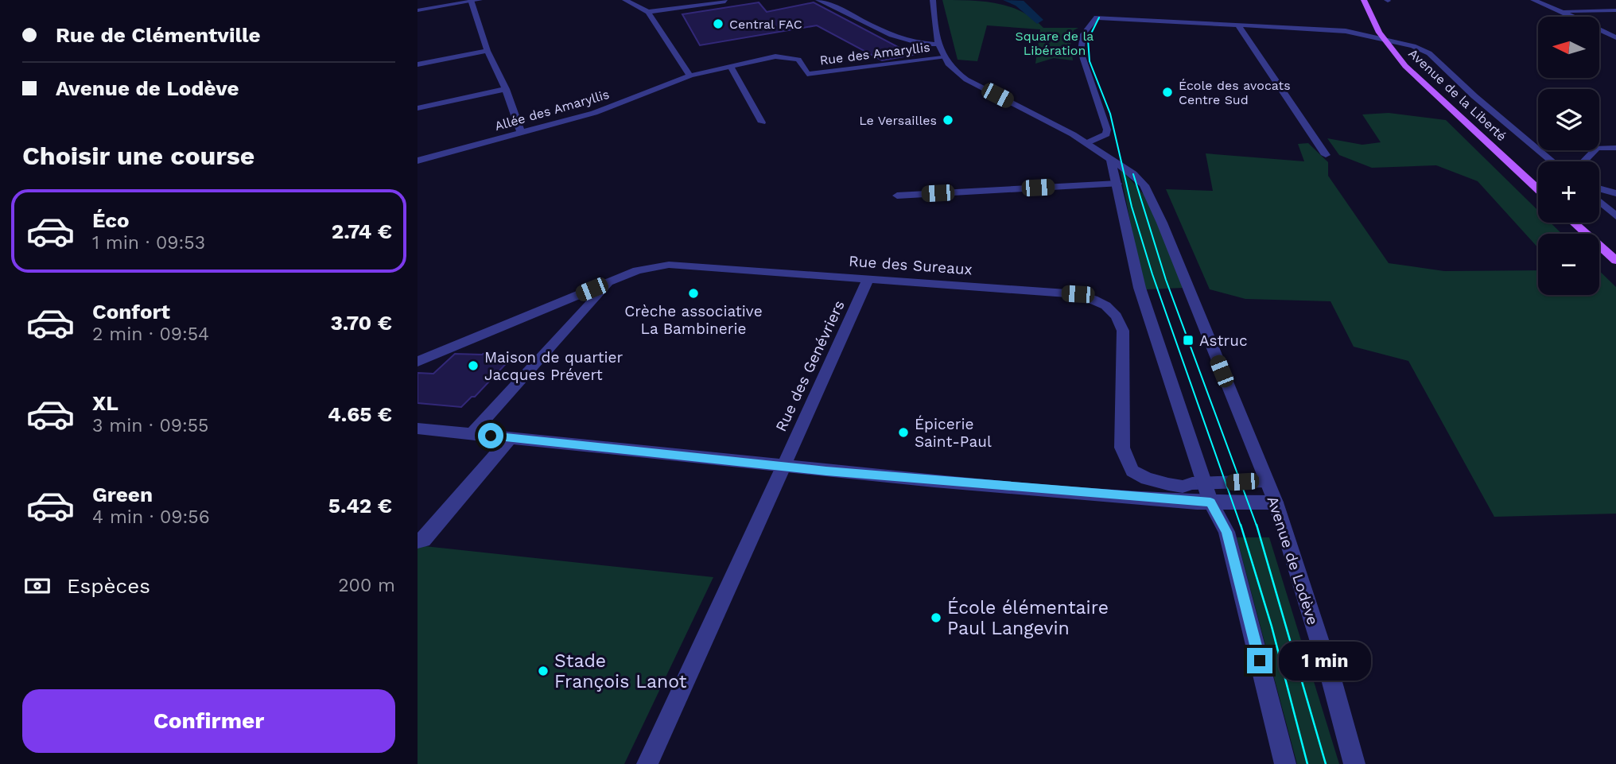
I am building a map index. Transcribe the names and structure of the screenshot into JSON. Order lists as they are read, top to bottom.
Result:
{
  "streets": {
    "main road": ["Avenue de la Liberté"],
    "street": [
      "Rue des Amaryllis",
      "Allée des Amaryllis",
      "Rue des Sureaux",
      "Rue des Genévriers",
      "Avenue de Lodève"
    ]
  },
  "crossings": [
    ["Rue des Amaryllis", "Allée des Amaryllis"],
    ["Rue des Amaryllis", "Avenue de Lodève"],
    ["Rue des Sureaux", "Rue des Genévriers"],
    ["Rue des Sureaux", "Avenue de Lodève"]
  ],
  "parks": ["Square de la Libération"],
  "places": {
    "other": [
      "Central FAC",
      "École des avocats Centre Sud",
      "Le Versailles",
      "Crèche associative La Bambinerie",
      "Maison de quartier Jacques Prévert",
      "Épicerie Saint-Paul",
      "École élémentaire Paul Langevin",
      "Stade François Lanot"
    ],
    "transit": ["Astruc"]
  },
  "north": "left",
  "page": {
    "banner": ["Rue de Clémentville", "Avenue de Lodève"],
    "map_buttons": ["+", "−"],
    "heading": "Choisir une course",
    "list": [
      {
        "name": "Éco",
        "note": "1 min · 09:53",
        "value": "2.74 €"
      },
      {
        "name": "Confort",
        "note": "2 min · 09:54",
        "value": "3.70 €"
      },
      {
        "name": "XL",
        "note": "3 min · 09:55",
        "value": "4.65 €"
      },
      {
        "name": "Green",
        "note": "4 min · 09:56",
        "value": "5.42 €"
      }
    ],
    "pay": ["Espèces", "200 m"],
    "bubble": "1 min",
    "buttons": "Confirmer"
  }
}
